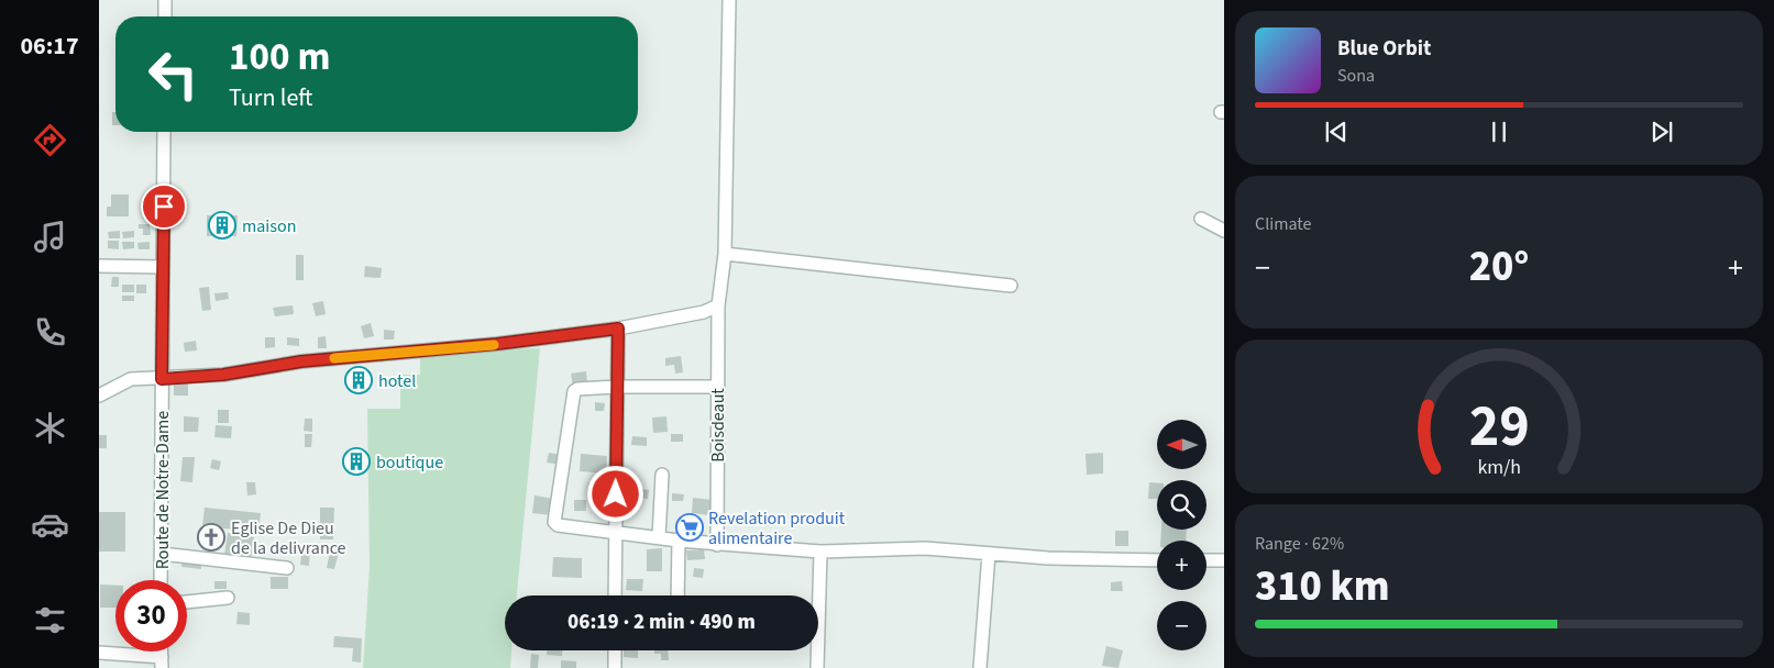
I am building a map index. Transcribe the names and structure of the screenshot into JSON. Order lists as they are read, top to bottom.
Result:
{
  "streets": {
    "street": ["Boisdeaut", "Route de Notre-Dame"]
  },
  "places": {
    "building": ["maison", "hotel", "boutique"],
    "supermarket": ["Revelation produit alimentaire"],
    "church": ["Eglise De Dieu de la delivrance"]
  },
  "north": "left",
  "page": {
    "tabs": "06:17",
    "turn": ["100 m", "Turn left"],
    "song": ["Blue Orbit", "Sona"],
    "tile": [
      "Climate",
      ["Range · 62%", "310 km"]
    ],
    "heat": ["−", "20°", "+"],
    "map_buttons": ["+", "−"],
    "limit": "30",
    "trip": "06:19 · 2 min · 490 m",
    "gauge": ["29", "km/h"]
  }
}
